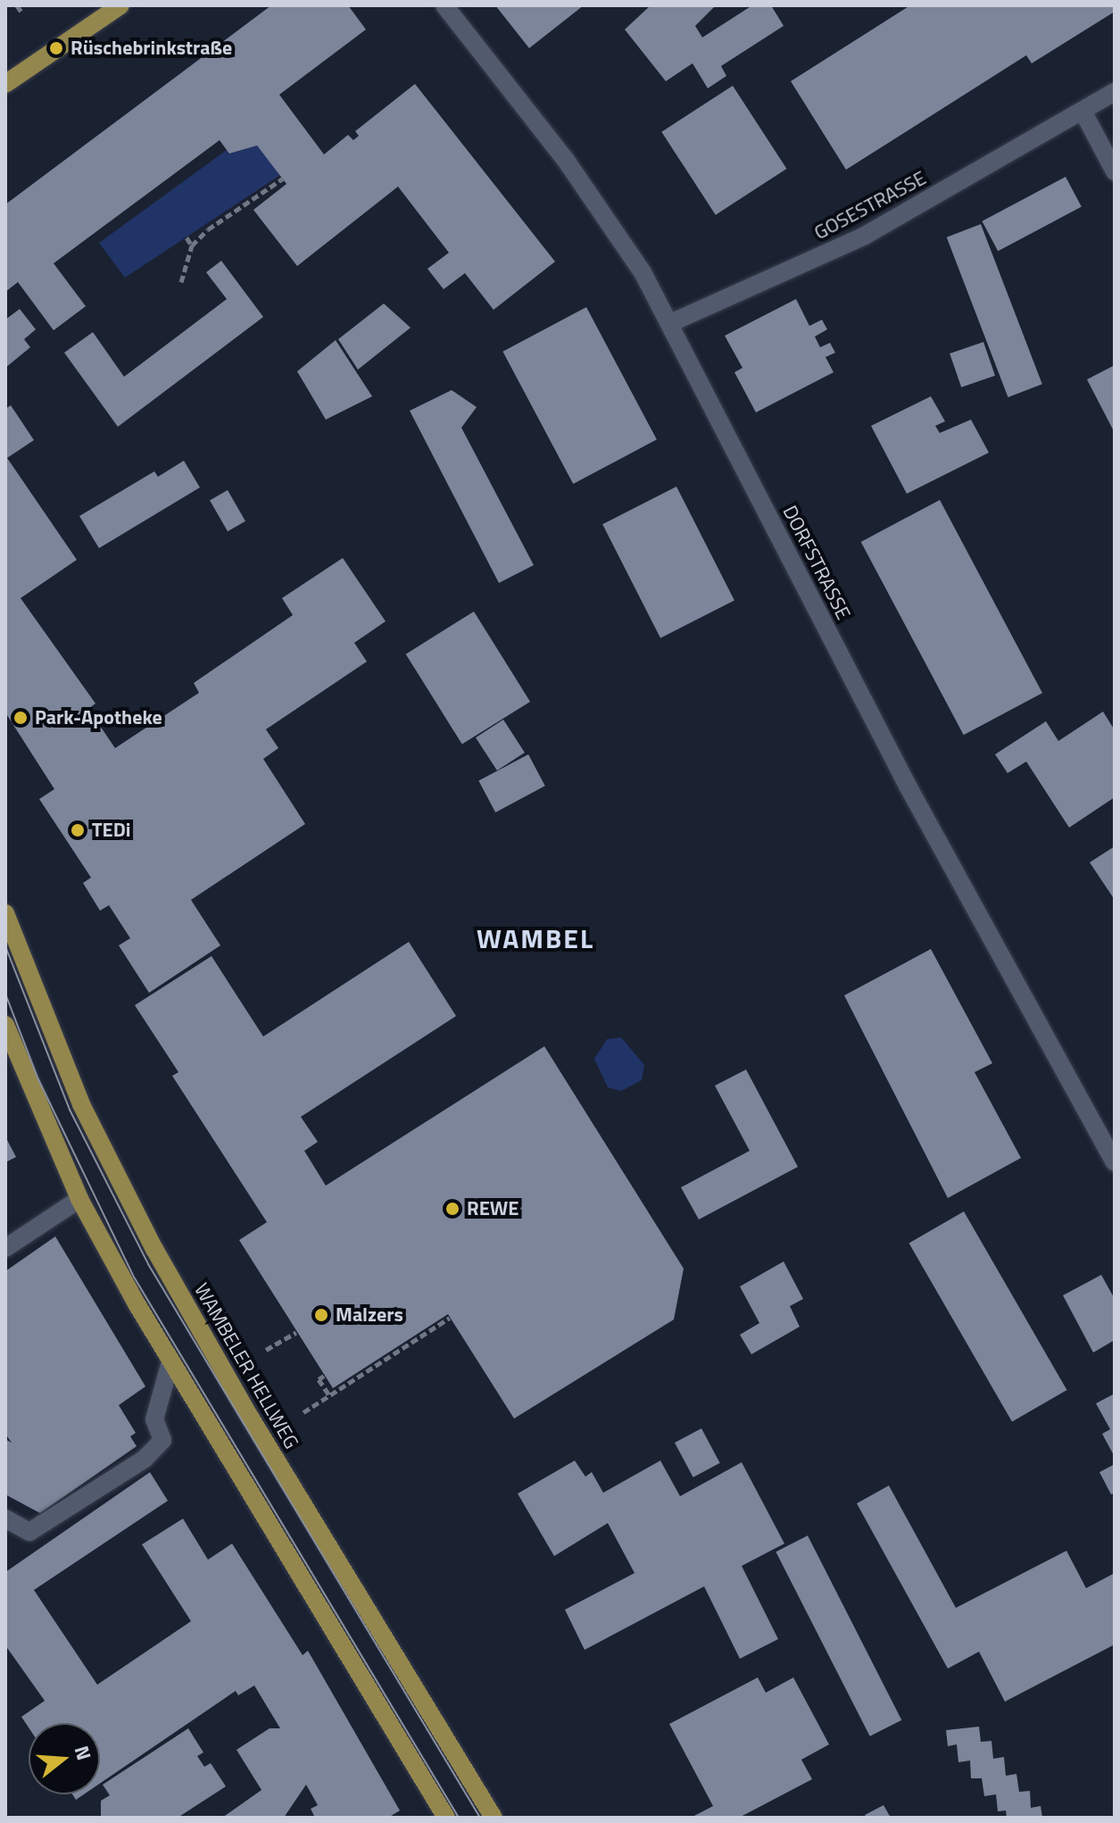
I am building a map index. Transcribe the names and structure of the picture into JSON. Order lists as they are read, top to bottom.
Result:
{
  "streets": {
    "main road": ["WAMBELER HELLWEG"],
    "street": ["GOSESTRASSE", "DORFSTRASSE"]
  },
  "crossings": [
    ["GOSESTRASSE", "DORFSTRASSE"]
  ],
  "districts": ["WAMBEL"],
  "places": [
    "Rüschebrinkstraße",
    "Park-Apotheke",
    "TEDi",
    "REWE",
    "Malzers"
  ],
  "north": "right"
}
